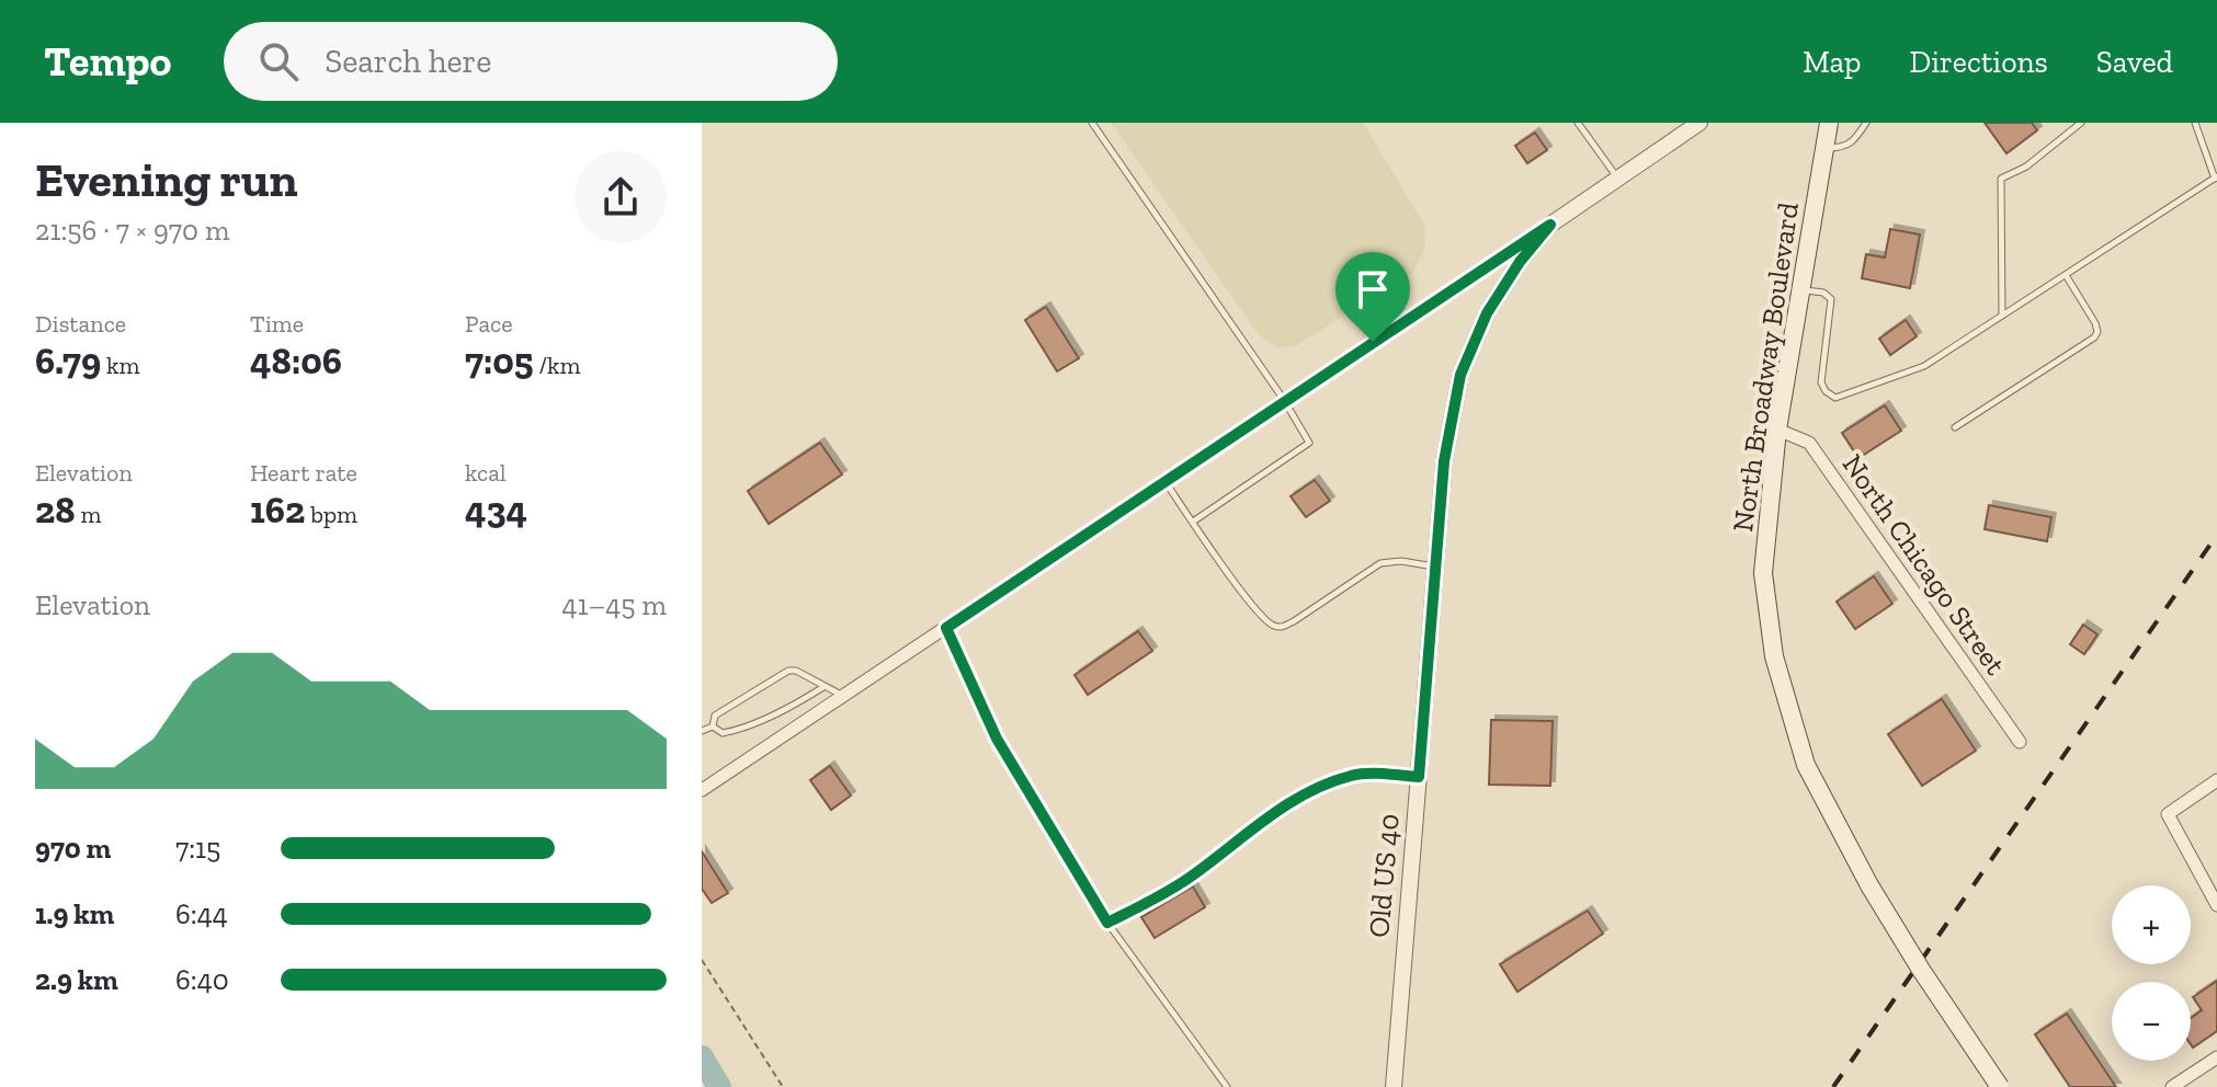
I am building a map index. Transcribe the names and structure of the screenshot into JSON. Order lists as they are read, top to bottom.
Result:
{
  "streets": {
    "main road": ["North Broadway Boulevard"],
    "street": ["North Chicago Street", "Old US 40"]
  },
  "crossings": [
    ["North Broadway Boulevard", "North Chicago Street"]
  ],
  "page": {
    "header": "Tempo",
    "search": "Search here",
    "nav": ["Map", "Directions", "Saved"],
    "heading": ["Evening run", "21:56 · 7 × 970 m"],
    "stats": [
      ["Distance", "6.79 km"],
      ["Time", "48:06"],
      ["Pace", "7:05 /km"],
      ["Elevation", "28 m"],
      ["Heart rate", "162 bpm"],
      ["kcal", "434"]
    ],
    "chart": ["Elevation", "41–45 m"],
    "list": [
      {
        "name": "970 m",
        "note": "7:15"
      },
      {
        "name": "1.9 km",
        "note": "6:44"
      },
      {
        "name": "2.9 km",
        "note": "6:40"
      }
    ],
    "map_buttons": ["+", "−"]
  }
}
